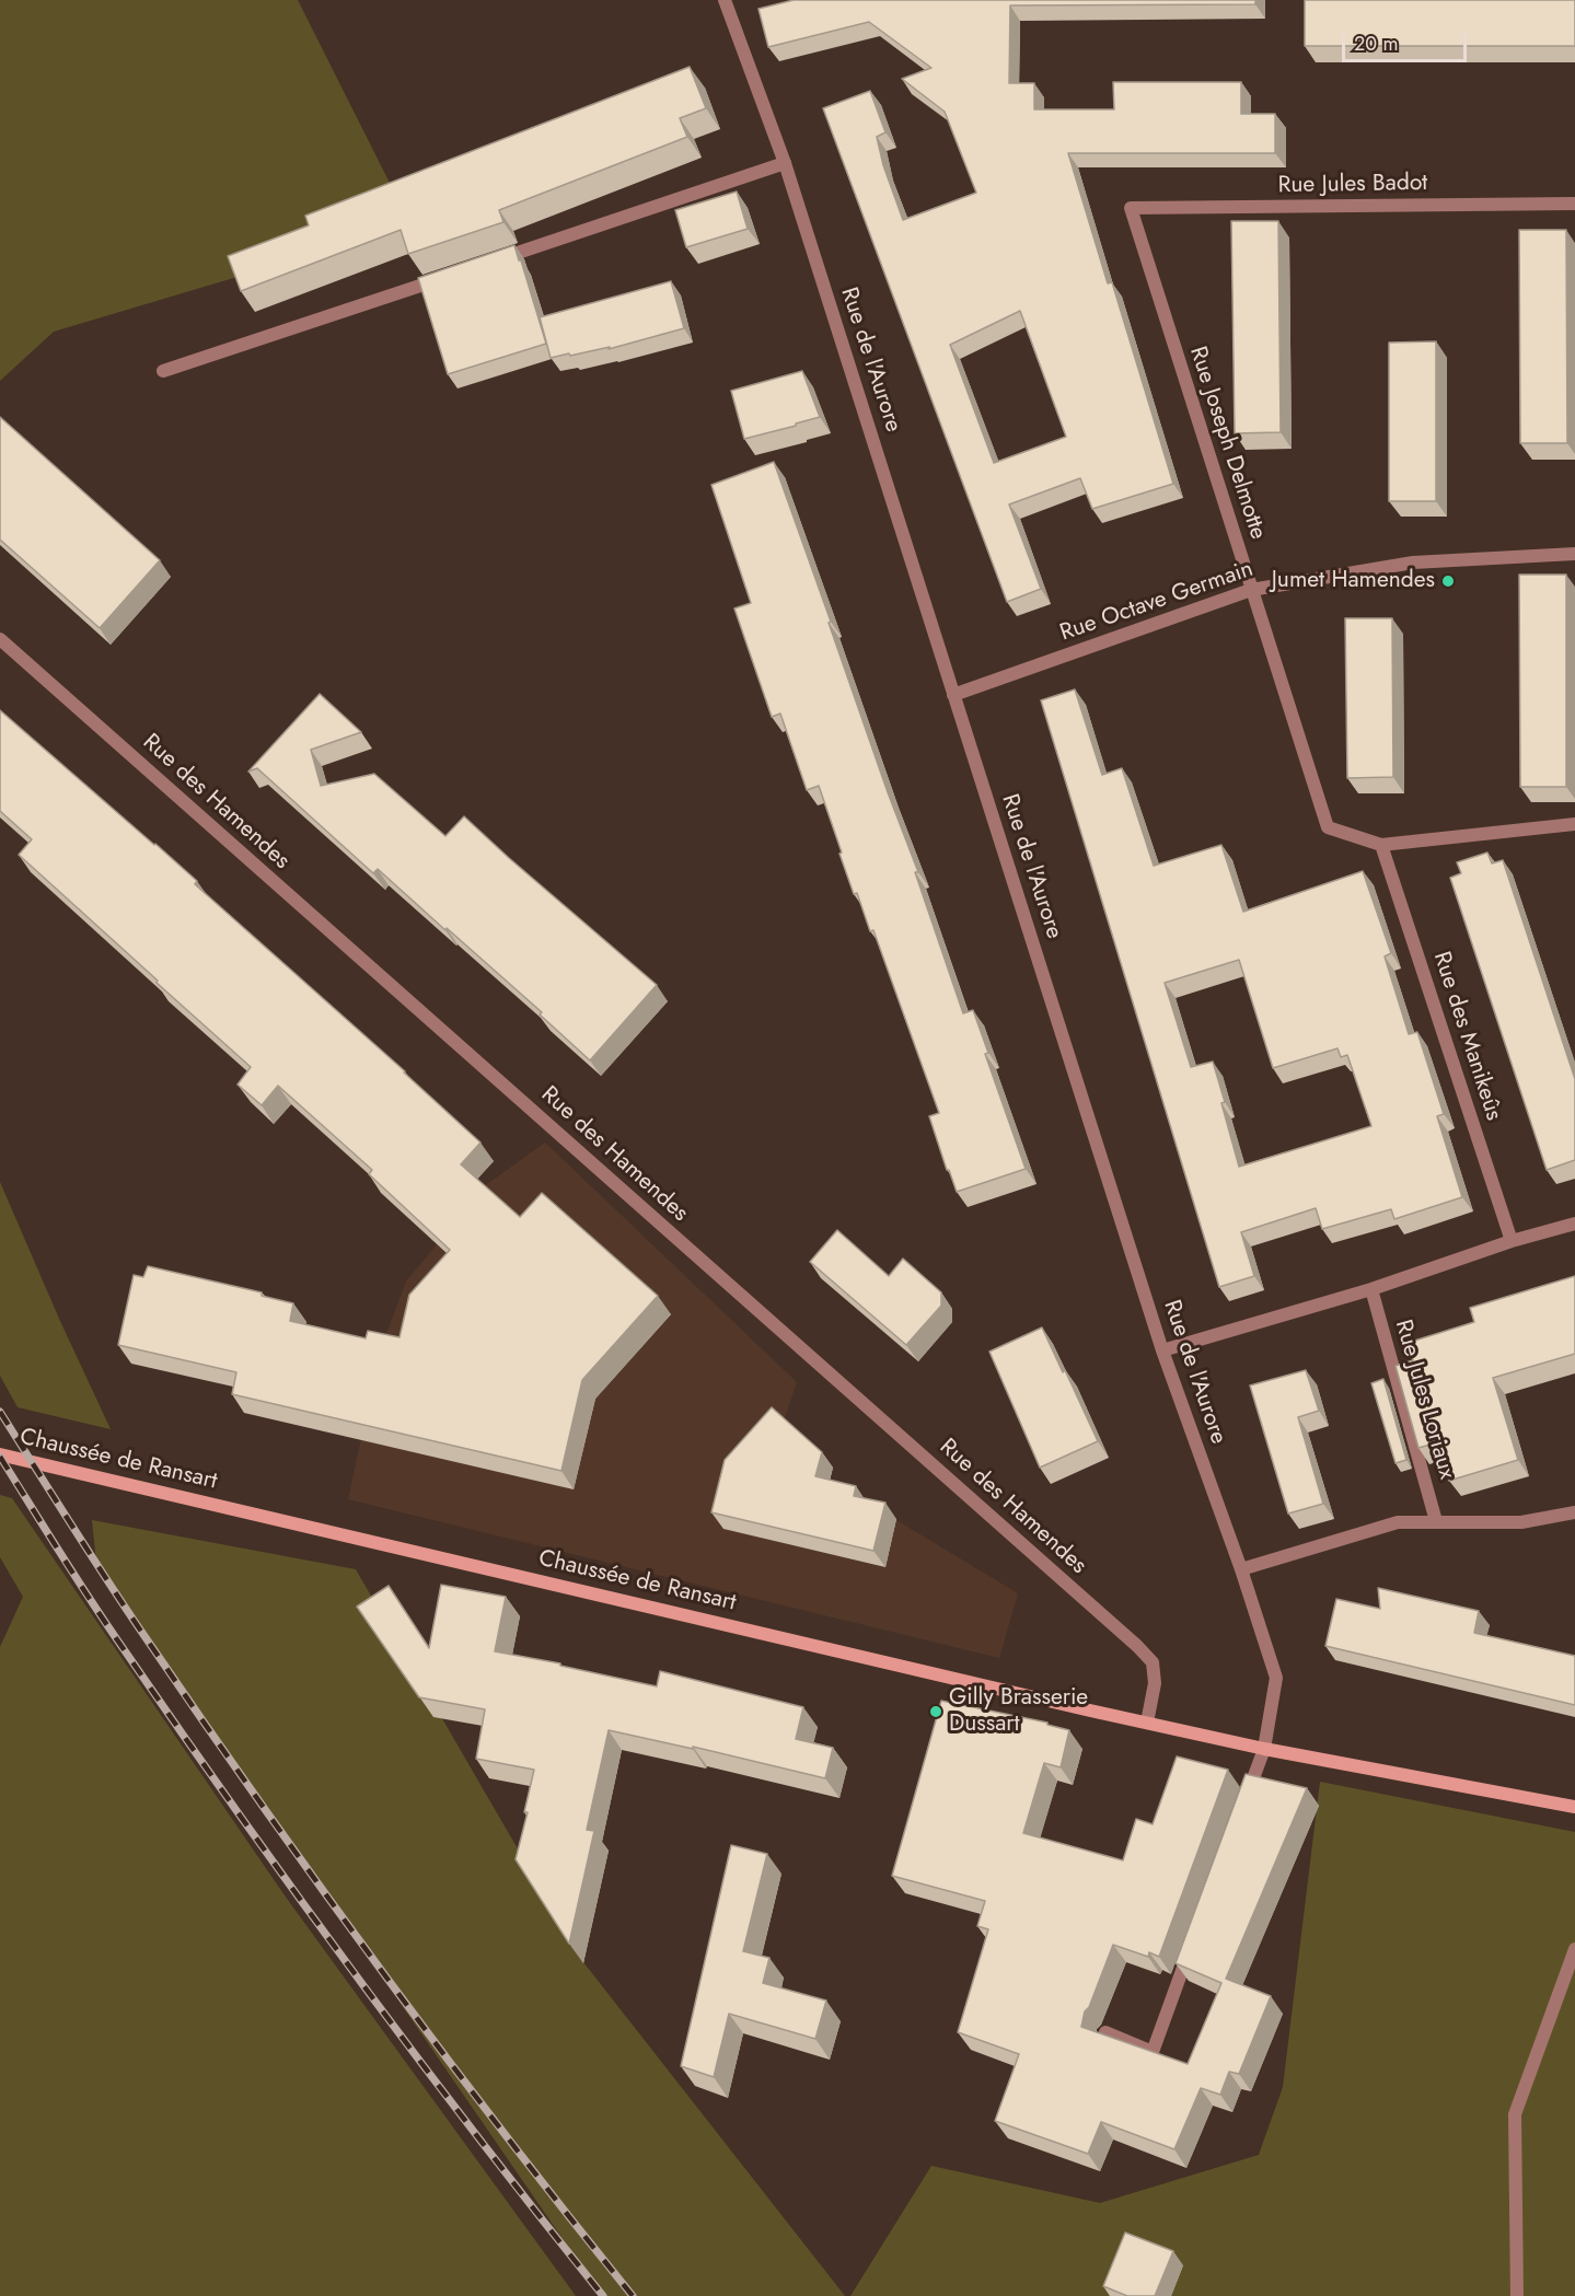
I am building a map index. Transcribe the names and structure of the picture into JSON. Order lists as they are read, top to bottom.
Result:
{
  "streets": {
    "main road": ["Chaussée de Ransart"],
    "street": [
      "Rue Jules Badot",
      "Rue de l'Aurore",
      "Rue Joseph Delmotte",
      "Rue Octave Germain",
      "Rue des Hamendes",
      "Rue des Manikeûs",
      "Rue Jules Loriaux"
    ]
  },
  "crossings": [
    ["Rue Jules Badot", "Rue Joseph Delmotte"],
    ["Rue de l'Aurore", "Rue Octave Germain"],
    ["Rue de l'Aurore", "Chaussée de Ransart"],
    ["Rue Joseph Delmotte", "Rue Octave Germain"],
    ["Rue Joseph Delmotte", "Rue des Manikeûs"],
    ["Rue des Hamendes", "Chaussée de Ransart"]
  ],
  "places": ["Jumet Hamendes", "Gilly Brasserie Dussart"],
  "scale_bar": "20 m"
}
